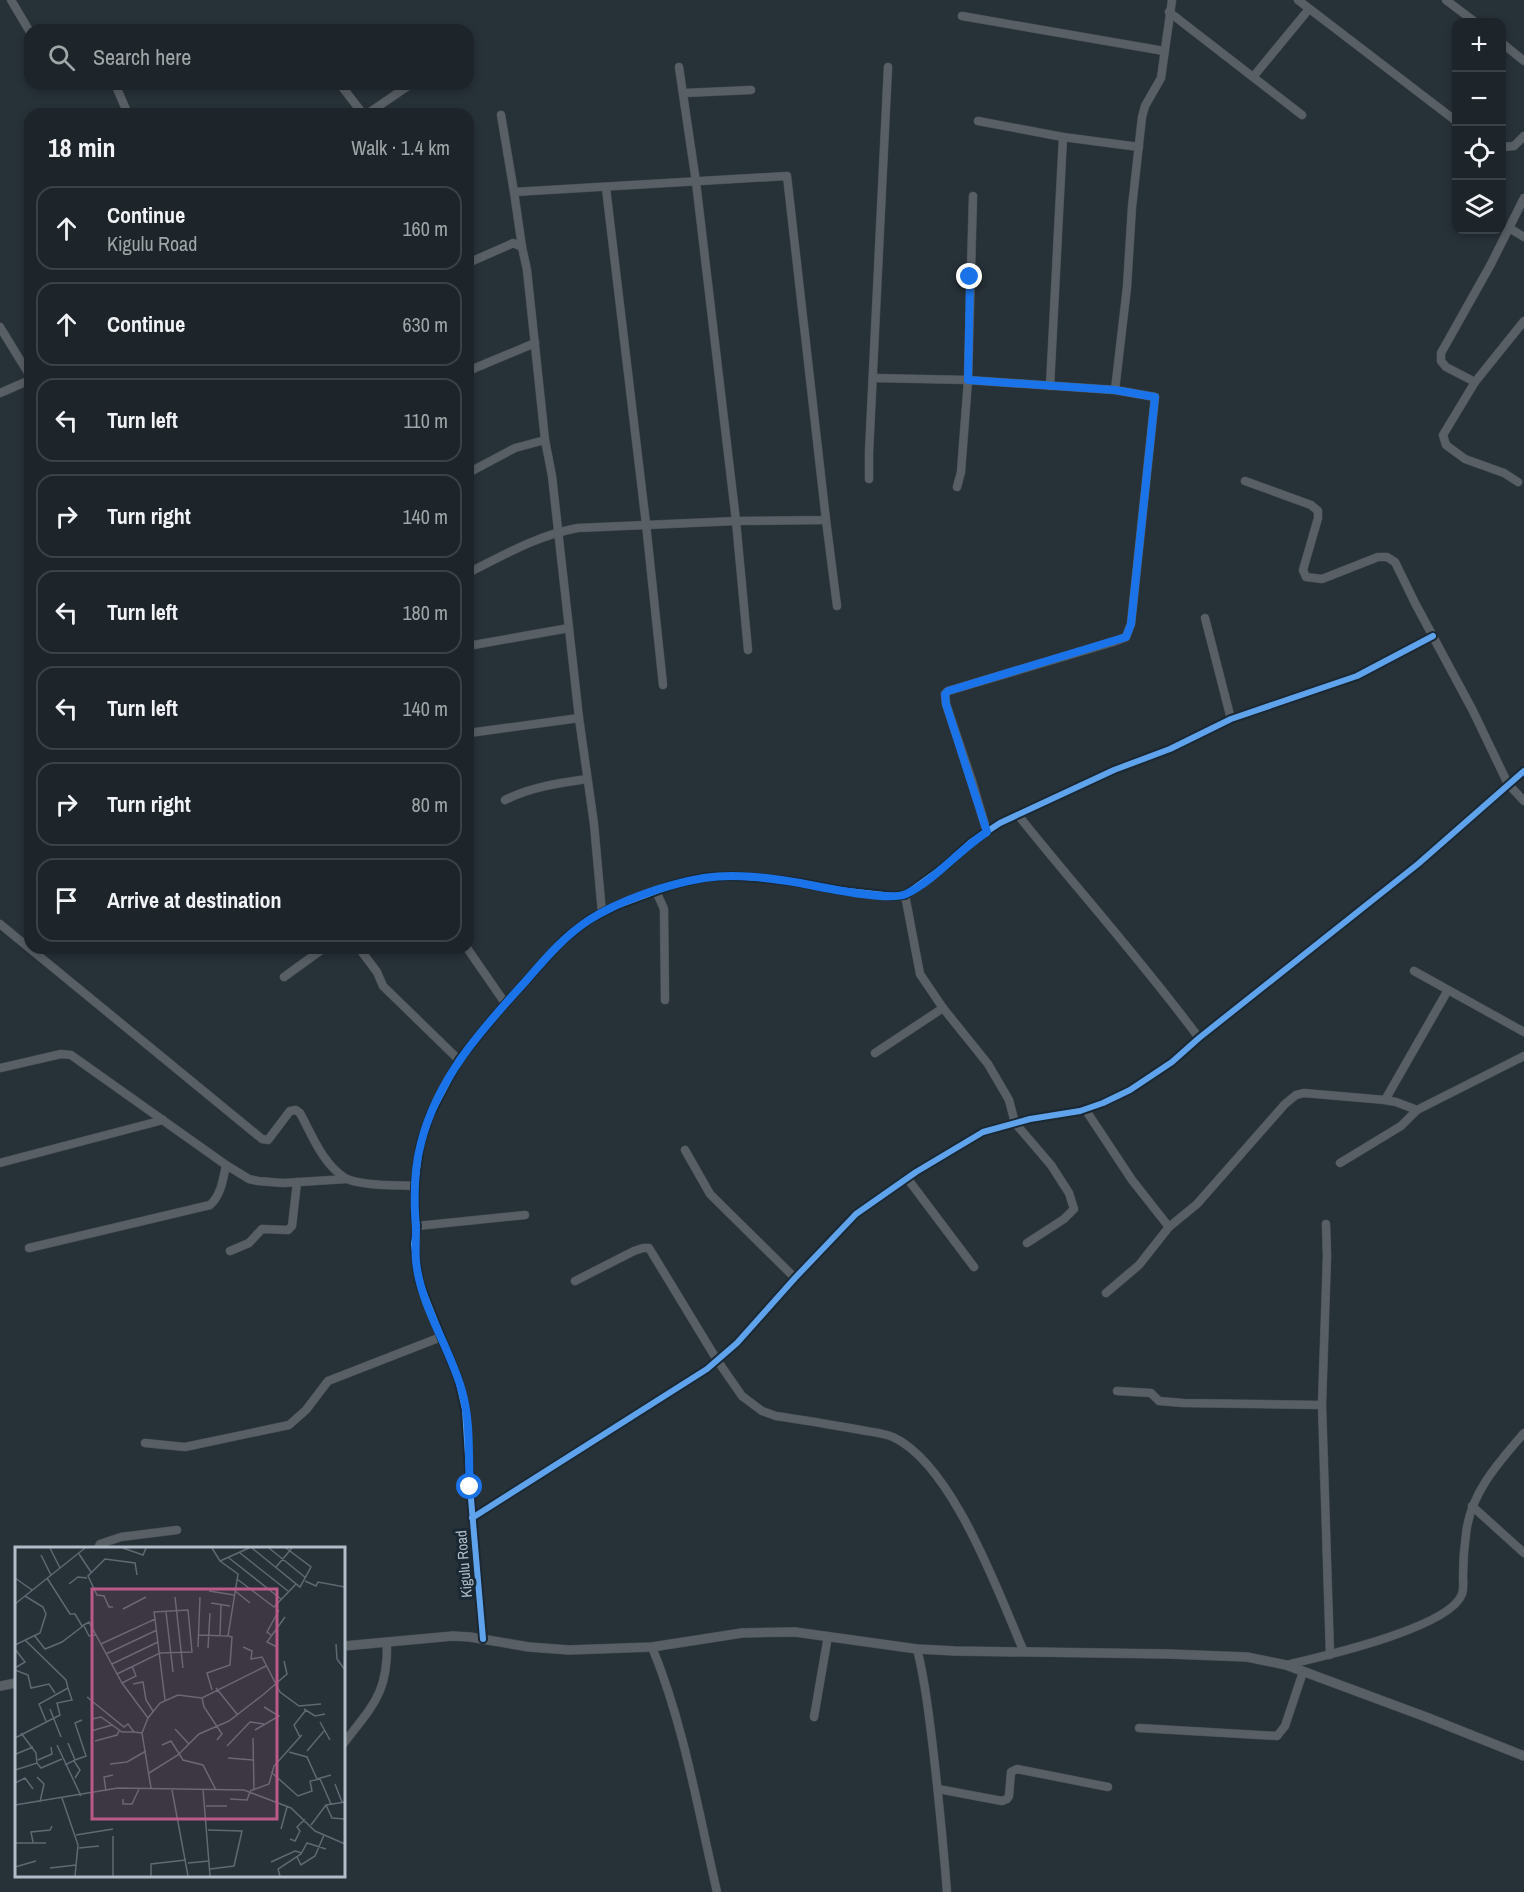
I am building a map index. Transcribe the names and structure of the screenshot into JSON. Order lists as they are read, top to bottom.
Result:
{
  "streets": {
    "street": ["Kigulu Road"]
  },
  "page": {
    "map_buttons": ["+", "−"],
    "search": "Search here",
    "heading": ["18 min", "Walk · 1.4 km"],
    "list": [
      ["Continue", "Kigulu Road", "160 m"],
      ["Continue", "630 m"],
      ["Turn left", "110 m"],
      ["Turn right", "140 m"],
      ["Turn left", "180 m"],
      ["Turn left", "140 m"],
      ["Turn right", "80 m"],
      "Arrive at destination"
    ]
  }
}
